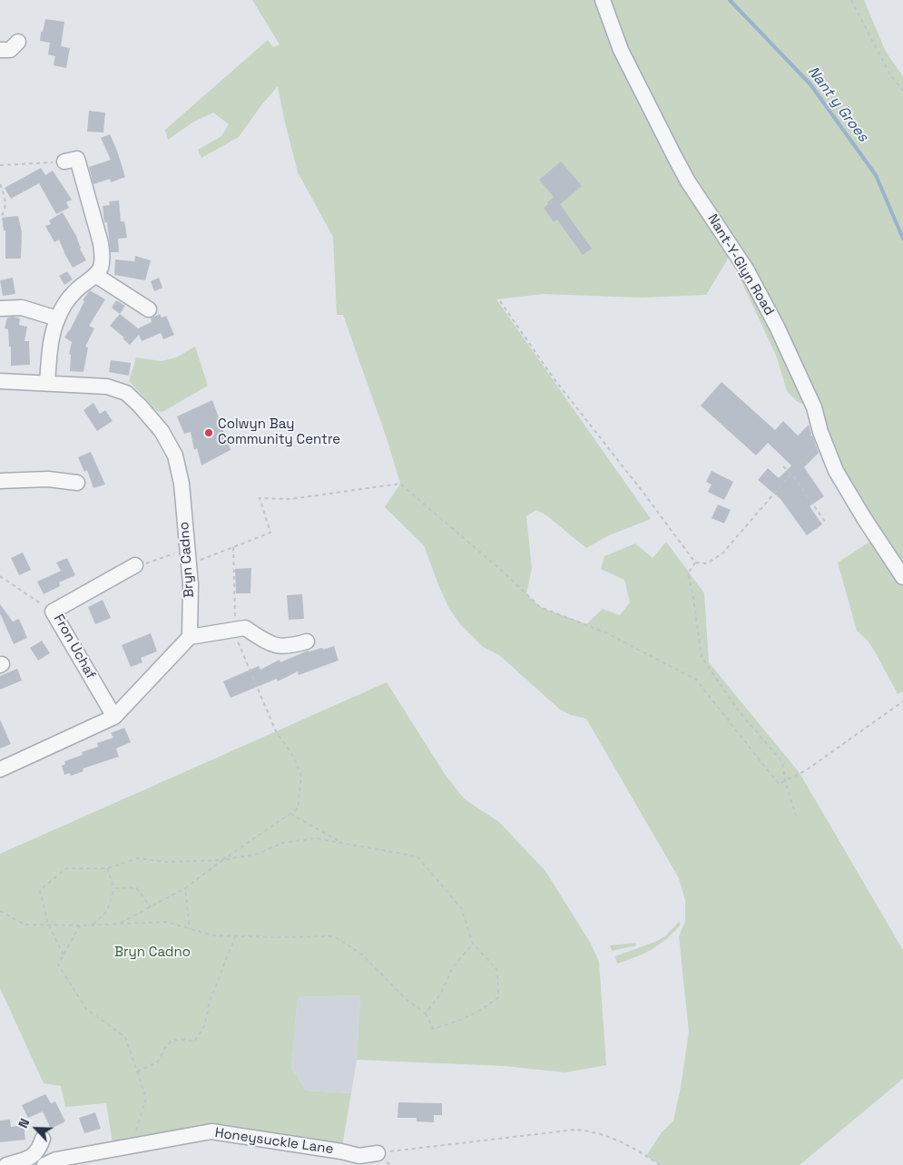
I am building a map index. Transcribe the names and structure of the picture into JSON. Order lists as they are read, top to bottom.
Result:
{
  "streets": {
    "street": [
      "Nant-Y-Glyn Road",
      "Bryn Cadno",
      "Fron Uchaf",
      "Honeysuckle Lane"
    ]
  },
  "water": ["Nant y Groes"],
  "parks": ["Bryn Cadno"],
  "places": ["Colwyn Bay Community Centre"],
  "north": "top left"
}
